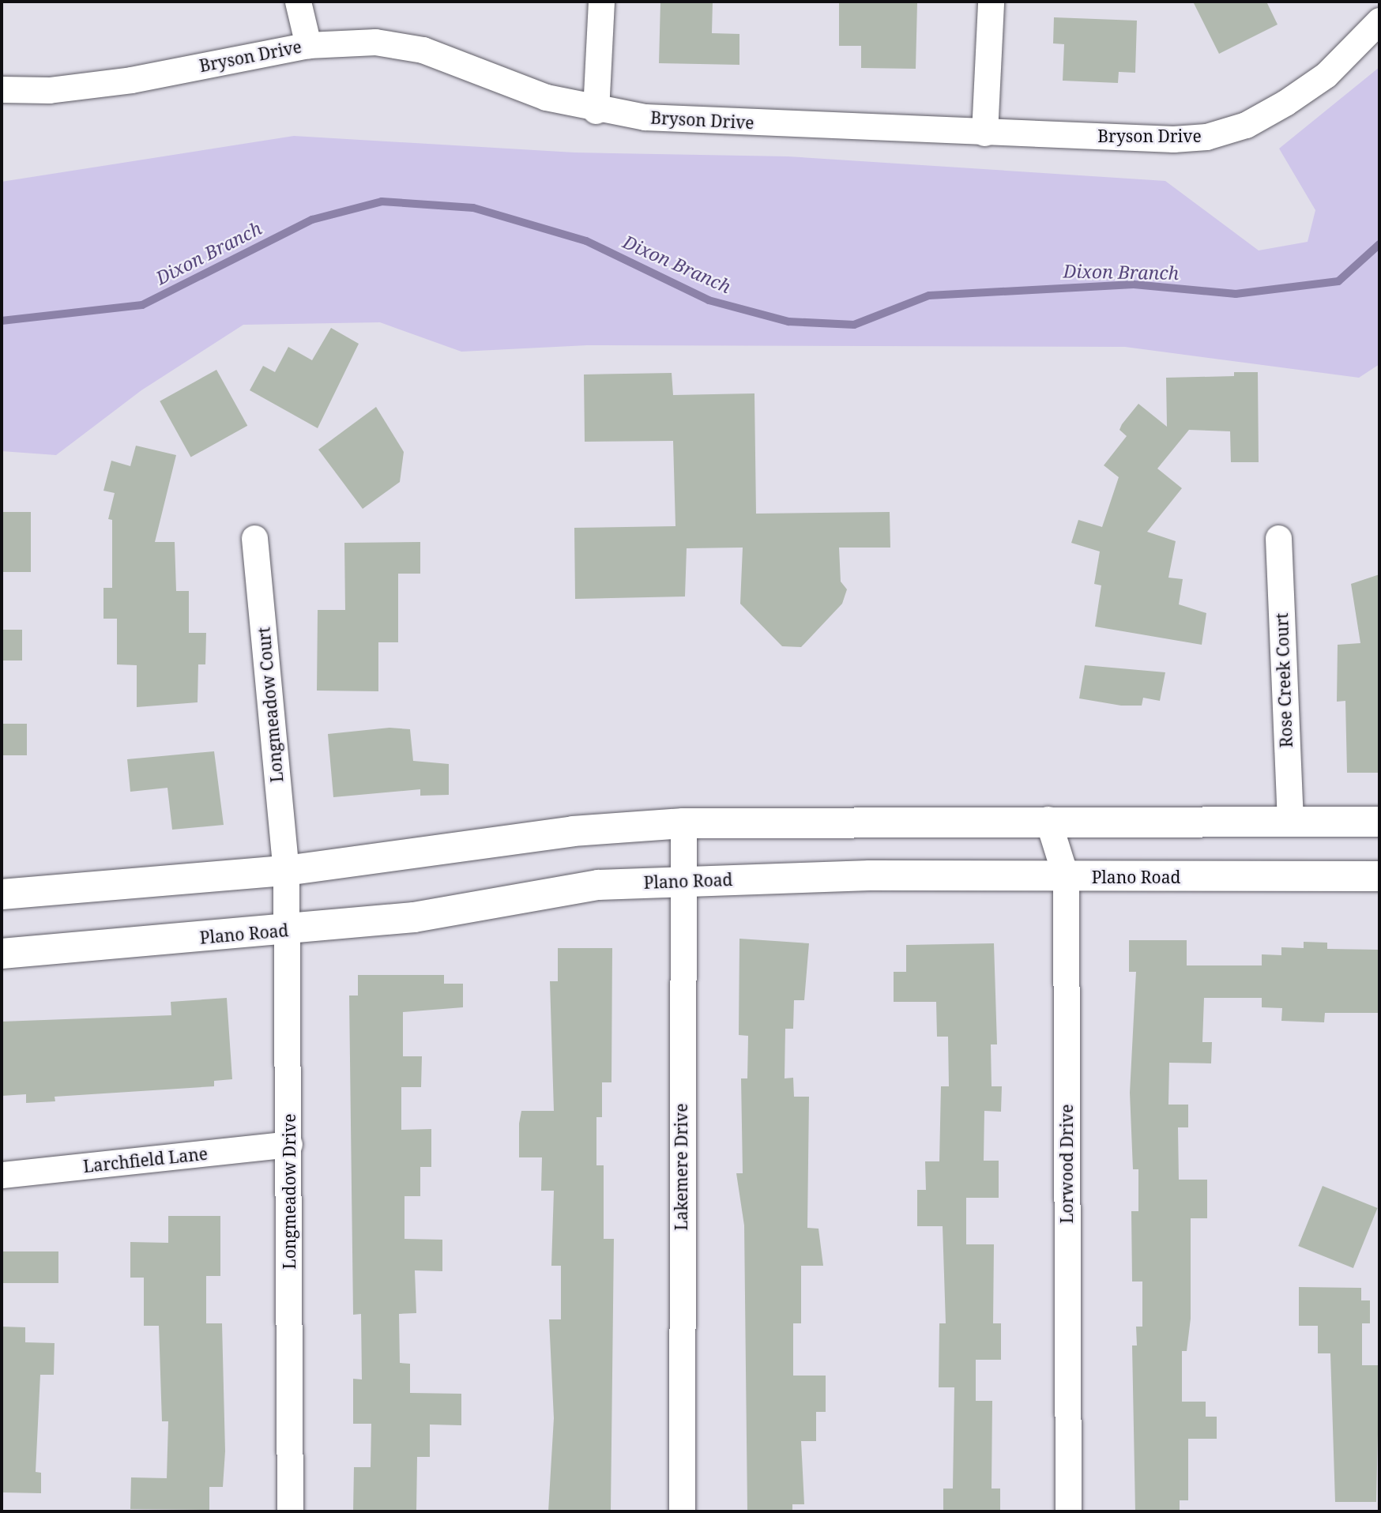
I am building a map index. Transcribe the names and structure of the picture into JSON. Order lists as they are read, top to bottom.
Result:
{
  "streets": {
    "main road": ["Plano Road"],
    "street": [
      "Bryson Drive",
      "Rose Creek Court",
      "Longmeadow Court",
      "Larchfield Lane",
      "Lorwood Drive",
      "Lakemere Drive",
      "Longmeadow Drive"
    ]
  },
  "crossings": [
    ["Longmeadow Court", "Longmeadow Drive"],
    ["Plano Road", "Lorwood Drive"],
    ["Plano Road", "Lakemere Drive"],
    ["Plano Road", "Longmeadow Drive"],
    ["Larchfield Lane", "Longmeadow Drive"]
  ],
  "water": ["Dixon Branch"]
}
